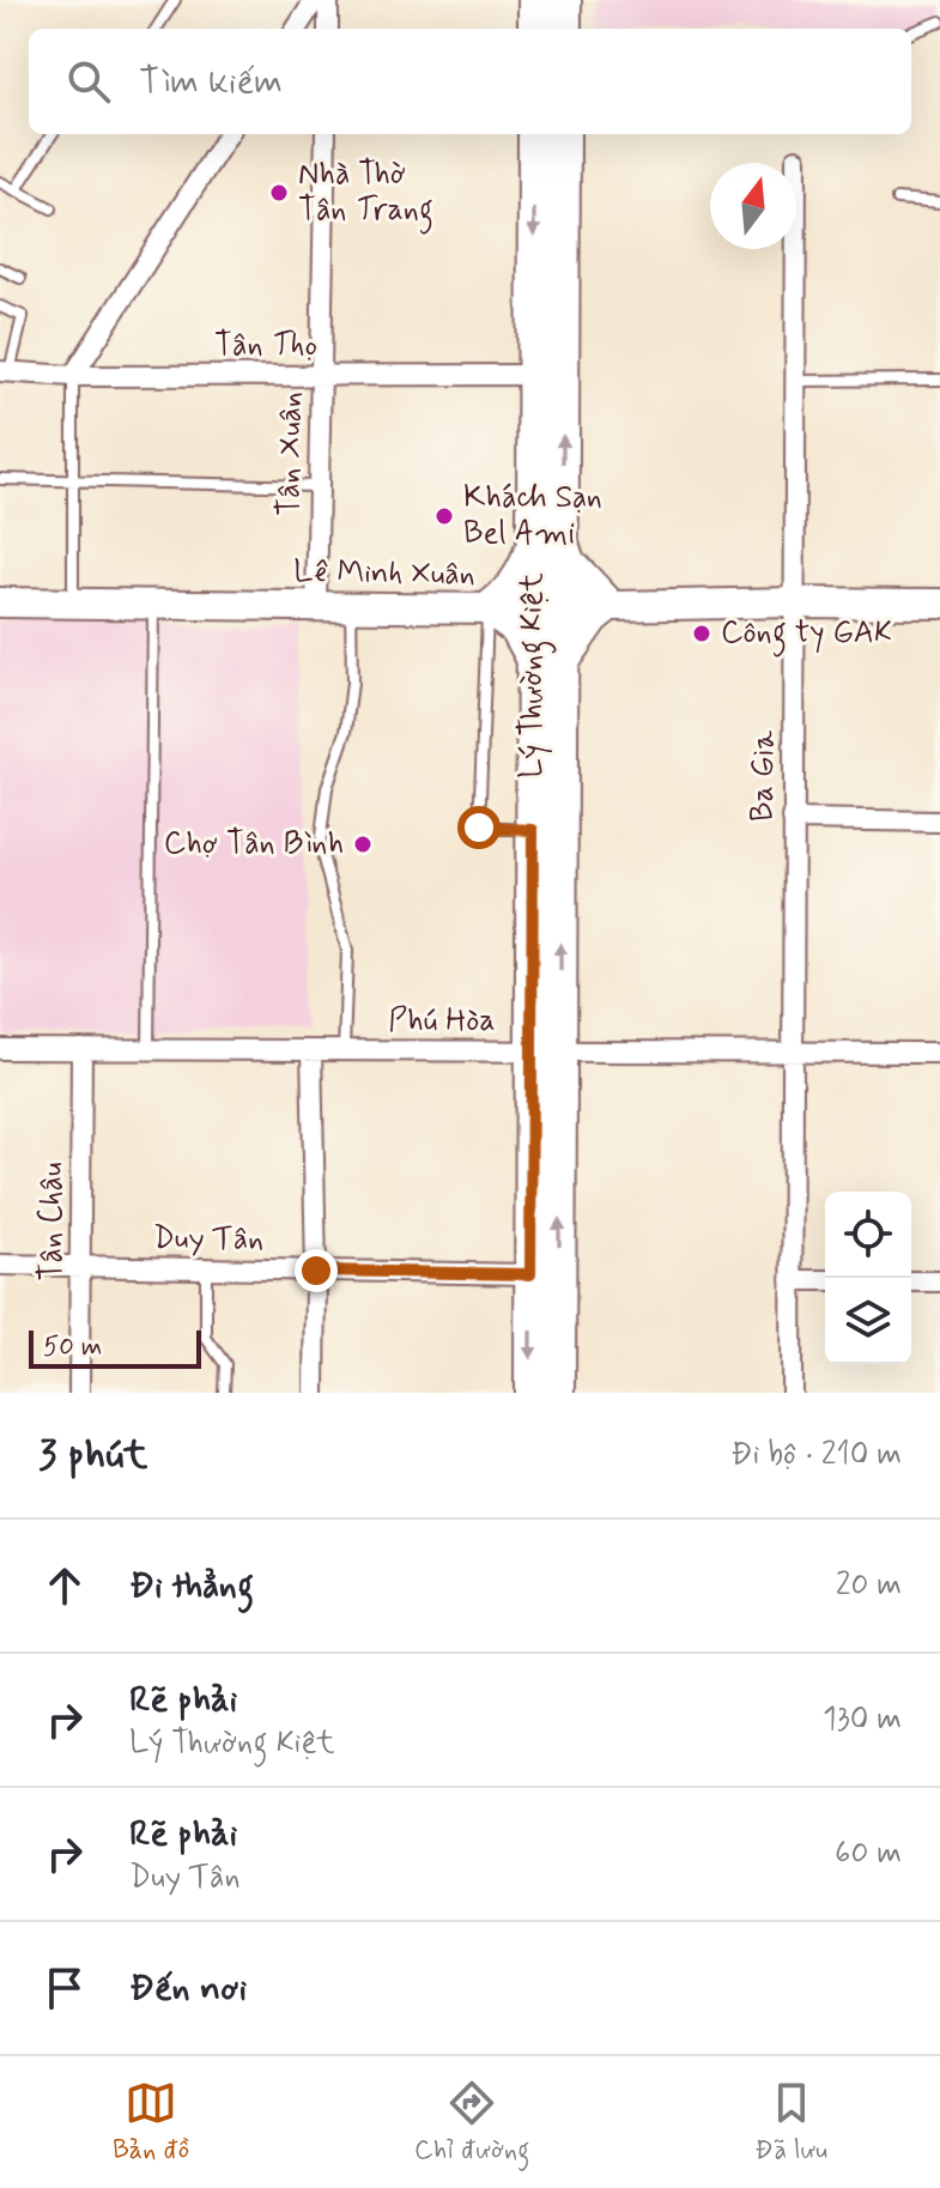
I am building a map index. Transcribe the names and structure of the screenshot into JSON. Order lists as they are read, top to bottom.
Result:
{
  "streets": {
    "main road": ["Lý Thường Kiệt"],
    "street": [
      "Tân Thọ",
      "Tân Xuân",
      "Lê Minh Xuân",
      "Ba Gia",
      "Phú Hòa",
      "Tân Châu",
      "Duy Tân"
    ]
  },
  "crossings": [
    ["Tân Thọ", "Tân Xuân"],
    ["Tân Thọ", "Lý Thường Kiệt"],
    ["Tân Xuân", "Lê Minh Xuân"],
    ["Lê Minh Xuân", "Lý Thường Kiệt"],
    ["Lê Minh Xuân", "Ba Gia"],
    ["Lý Thường Kiệt", "Phú Hòa"],
    ["Lý Thường Kiệt", "Duy Tân"],
    ["Ba Gia", "Phú Hòa"],
    ["Phú Hòa", "Tân Châu"],
    ["Tân Châu", "Duy Tân"]
  ],
  "places": [
    "Nhà Thờ Tân Trang",
    "Khách Sạn Bel Ami",
    "Công ty GAK",
    "Chợ Tân Bình"
  ],
  "scale_bar": "50 m",
  "north": "top",
  "page": {
    "search": "Tìm kiếm",
    "scale": "50 m",
    "heading": ["3 phút", "Đi bộ · 210 m"],
    "list": [
      ["Đi thẳng", "20 m"],
      ["Rẽ phải", "Lý Thường Kiệt", "130 m"],
      ["Rẽ phải", "Duy Tân", "60 m"],
      "Đến nơi"
    ],
    "nav": ["Bản đồ", "Chỉ đường", "Đã lưu"]
  }
}
